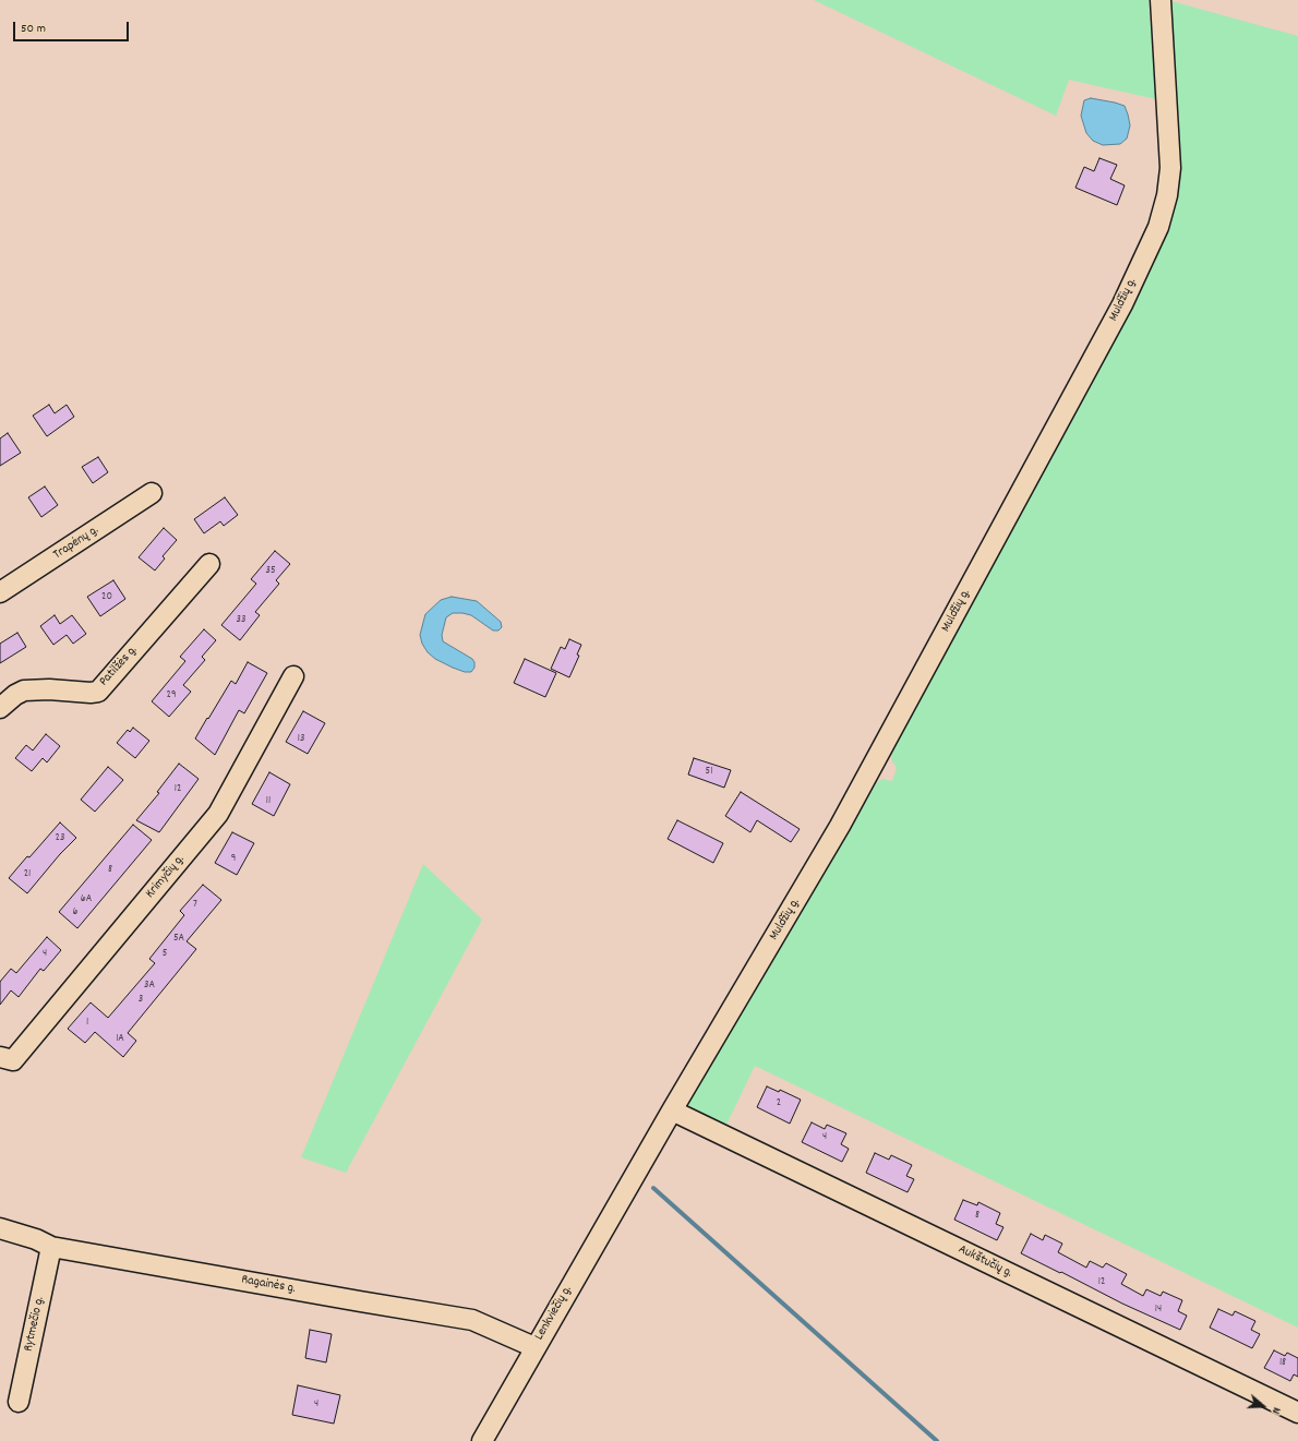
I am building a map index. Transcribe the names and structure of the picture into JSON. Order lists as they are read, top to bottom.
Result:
{
  "streets": {
    "street": [
      "Muldžių g.",
      "Trapėnų g.",
      "Patilžės g.",
      "Krimyčių g.",
      "Aukštučių g.",
      "Ragainės g.",
      "Lenkviečių g.",
      "Rytmečio g."
    ]
  },
  "crossings": [
    ["Muldžių g.", "Aukštučių g."],
    ["Muldžių g.", "Lenkviečių g."],
    ["Ragainės g.", "Lenkviečių g."],
    ["Ragainės g.", "Rytmečio g."]
  ],
  "house_numbers": [
    "35",
    "20",
    "33",
    "29",
    "13",
    "51",
    "12",
    "11",
    "23",
    "9",
    "8",
    "21",
    "6A",
    "7",
    "6",
    "5A",
    "4",
    "5",
    "3A",
    "3",
    "1",
    "1A",
    "2",
    "4",
    "8",
    "12",
    "14",
    "18",
    "4"
  ],
  "scale_bar": "50 m",
  "north": "right"
}
